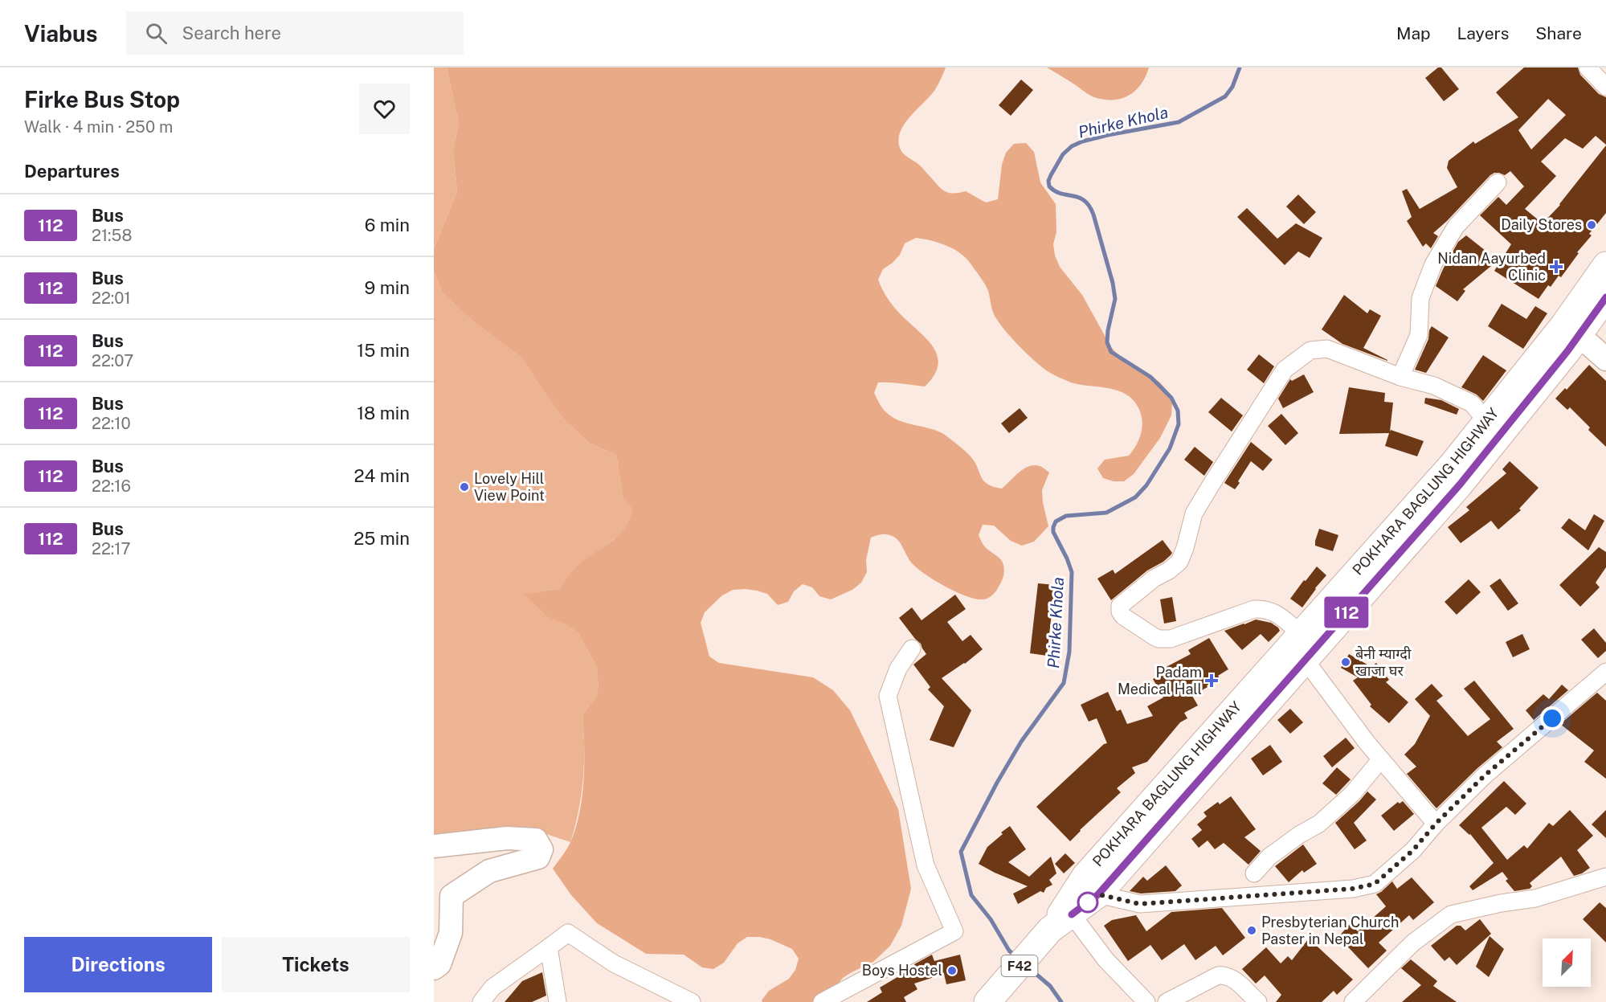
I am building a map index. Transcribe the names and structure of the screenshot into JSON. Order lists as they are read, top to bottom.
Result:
{
  "streets": {
    "highway": ["POKHARA BAGLUNG HIGHWAY", "F42"]
  },
  "crossings": [
    ["POKHARA BAGLUNG HIGHWAY", "F42"]
  ],
  "water": ["Phirke Khola"],
  "places": {
    "other": [
      "Daily Stores",
      "Lovely Hill View Point",
      "बेनी म्याग्दी खाजा घर",
      "Presbyterian Church Paster in Nepal",
      "Boys Hostel"
    ],
    "health": ["Nidan Aayurbed Clinic", "Padam Medical Hall"]
  },
  "lines": ["bus line 112"],
  "north": "top right",
  "page": {
    "header": "Viabus",
    "search": "Search here",
    "nav": ["Map", "Layers", "Share"],
    "heading": [
      ["Firke Bus Stop", "Walk · 4 min · 250 m"],
      "Departures"
    ],
    "on_map": "112",
    "list": [
      {
        "mark": "112",
        "name": "Bus",
        "note": "21:58",
        "value": "6 min"
      },
      {
        "mark": "112",
        "name": "Bus",
        "note": "22:01",
        "value": "9 min"
      },
      {
        "mark": "112",
        "name": "Bus",
        "note": "22:07",
        "value": "15 min"
      },
      {
        "mark": "112",
        "name": "Bus",
        "note": "22:10",
        "value": "18 min"
      },
      {
        "mark": "112",
        "name": "Bus",
        "note": "22:16",
        "value": "24 min"
      },
      {
        "mark": "112",
        "name": "Bus",
        "note": "22:17",
        "value": "25 min"
      }
    ],
    "buttons": ["Directions", "Tickets"]
  }
}
